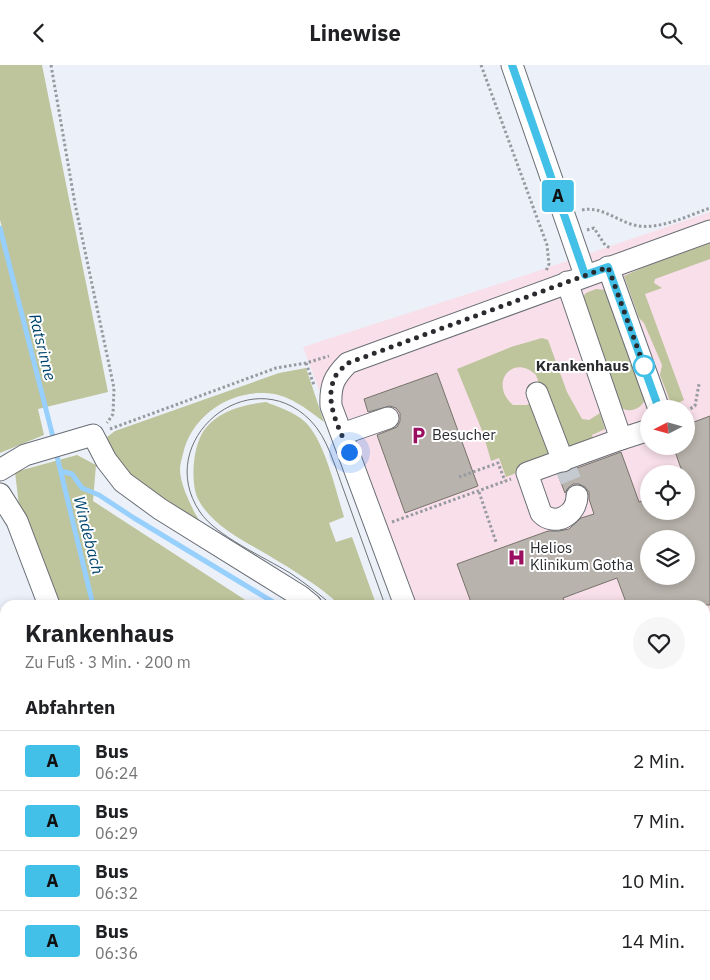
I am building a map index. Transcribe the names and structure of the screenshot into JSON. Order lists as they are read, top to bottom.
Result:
{
  "water": ["Ratsrinne", "Windebach"],
  "places": {
    "other": ["Krankenhaus"],
    "parking": ["Besucher"],
    "hospital": ["Helios Klinikum Gotha"]
  },
  "lines": ["bus line A"],
  "north": "left",
  "page": {
    "header": "Linewise",
    "on_map": "A",
    "heading": [
      ["Krankenhaus", "Zu Fuß · 3 Min. · 200 m"],
      "Abfahrten"
    ],
    "list": [
      {
        "mark": "A",
        "name": "Bus",
        "note": "06:24",
        "value": "2 Min."
      },
      {
        "mark": "A",
        "name": "Bus",
        "note": "06:29",
        "value": "7 Min."
      },
      {
        "mark": "A",
        "name": "Bus",
        "note": "06:32",
        "value": "10 Min."
      },
      {
        "mark": "A",
        "name": "Bus",
        "note": "06:36",
        "value": "14 Min."
      }
    ]
  }
}
